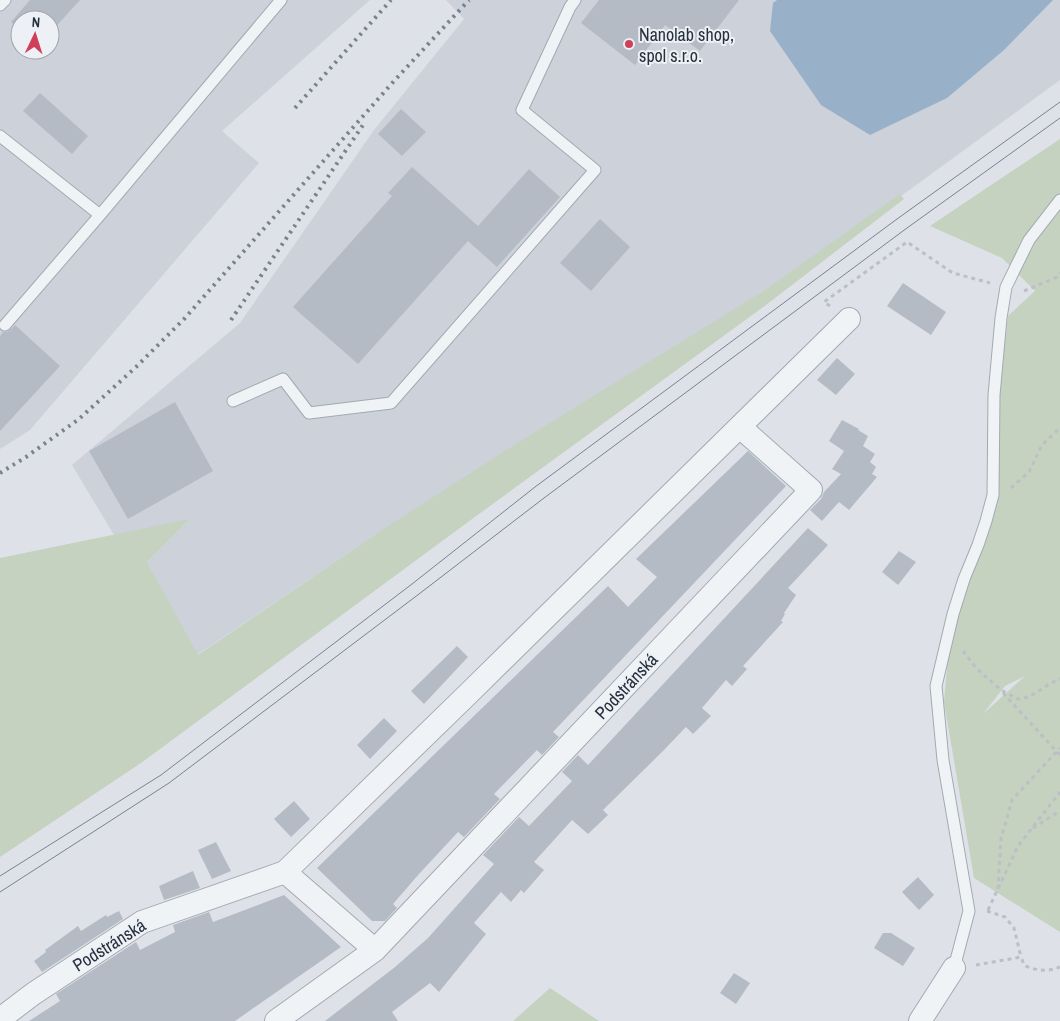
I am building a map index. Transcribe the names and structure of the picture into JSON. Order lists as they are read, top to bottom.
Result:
{
  "streets": {
    "street": ["Podstránská"]
  },
  "places": ["Nanolab shop, spol s.r.o."],
  "north": "top"
}
